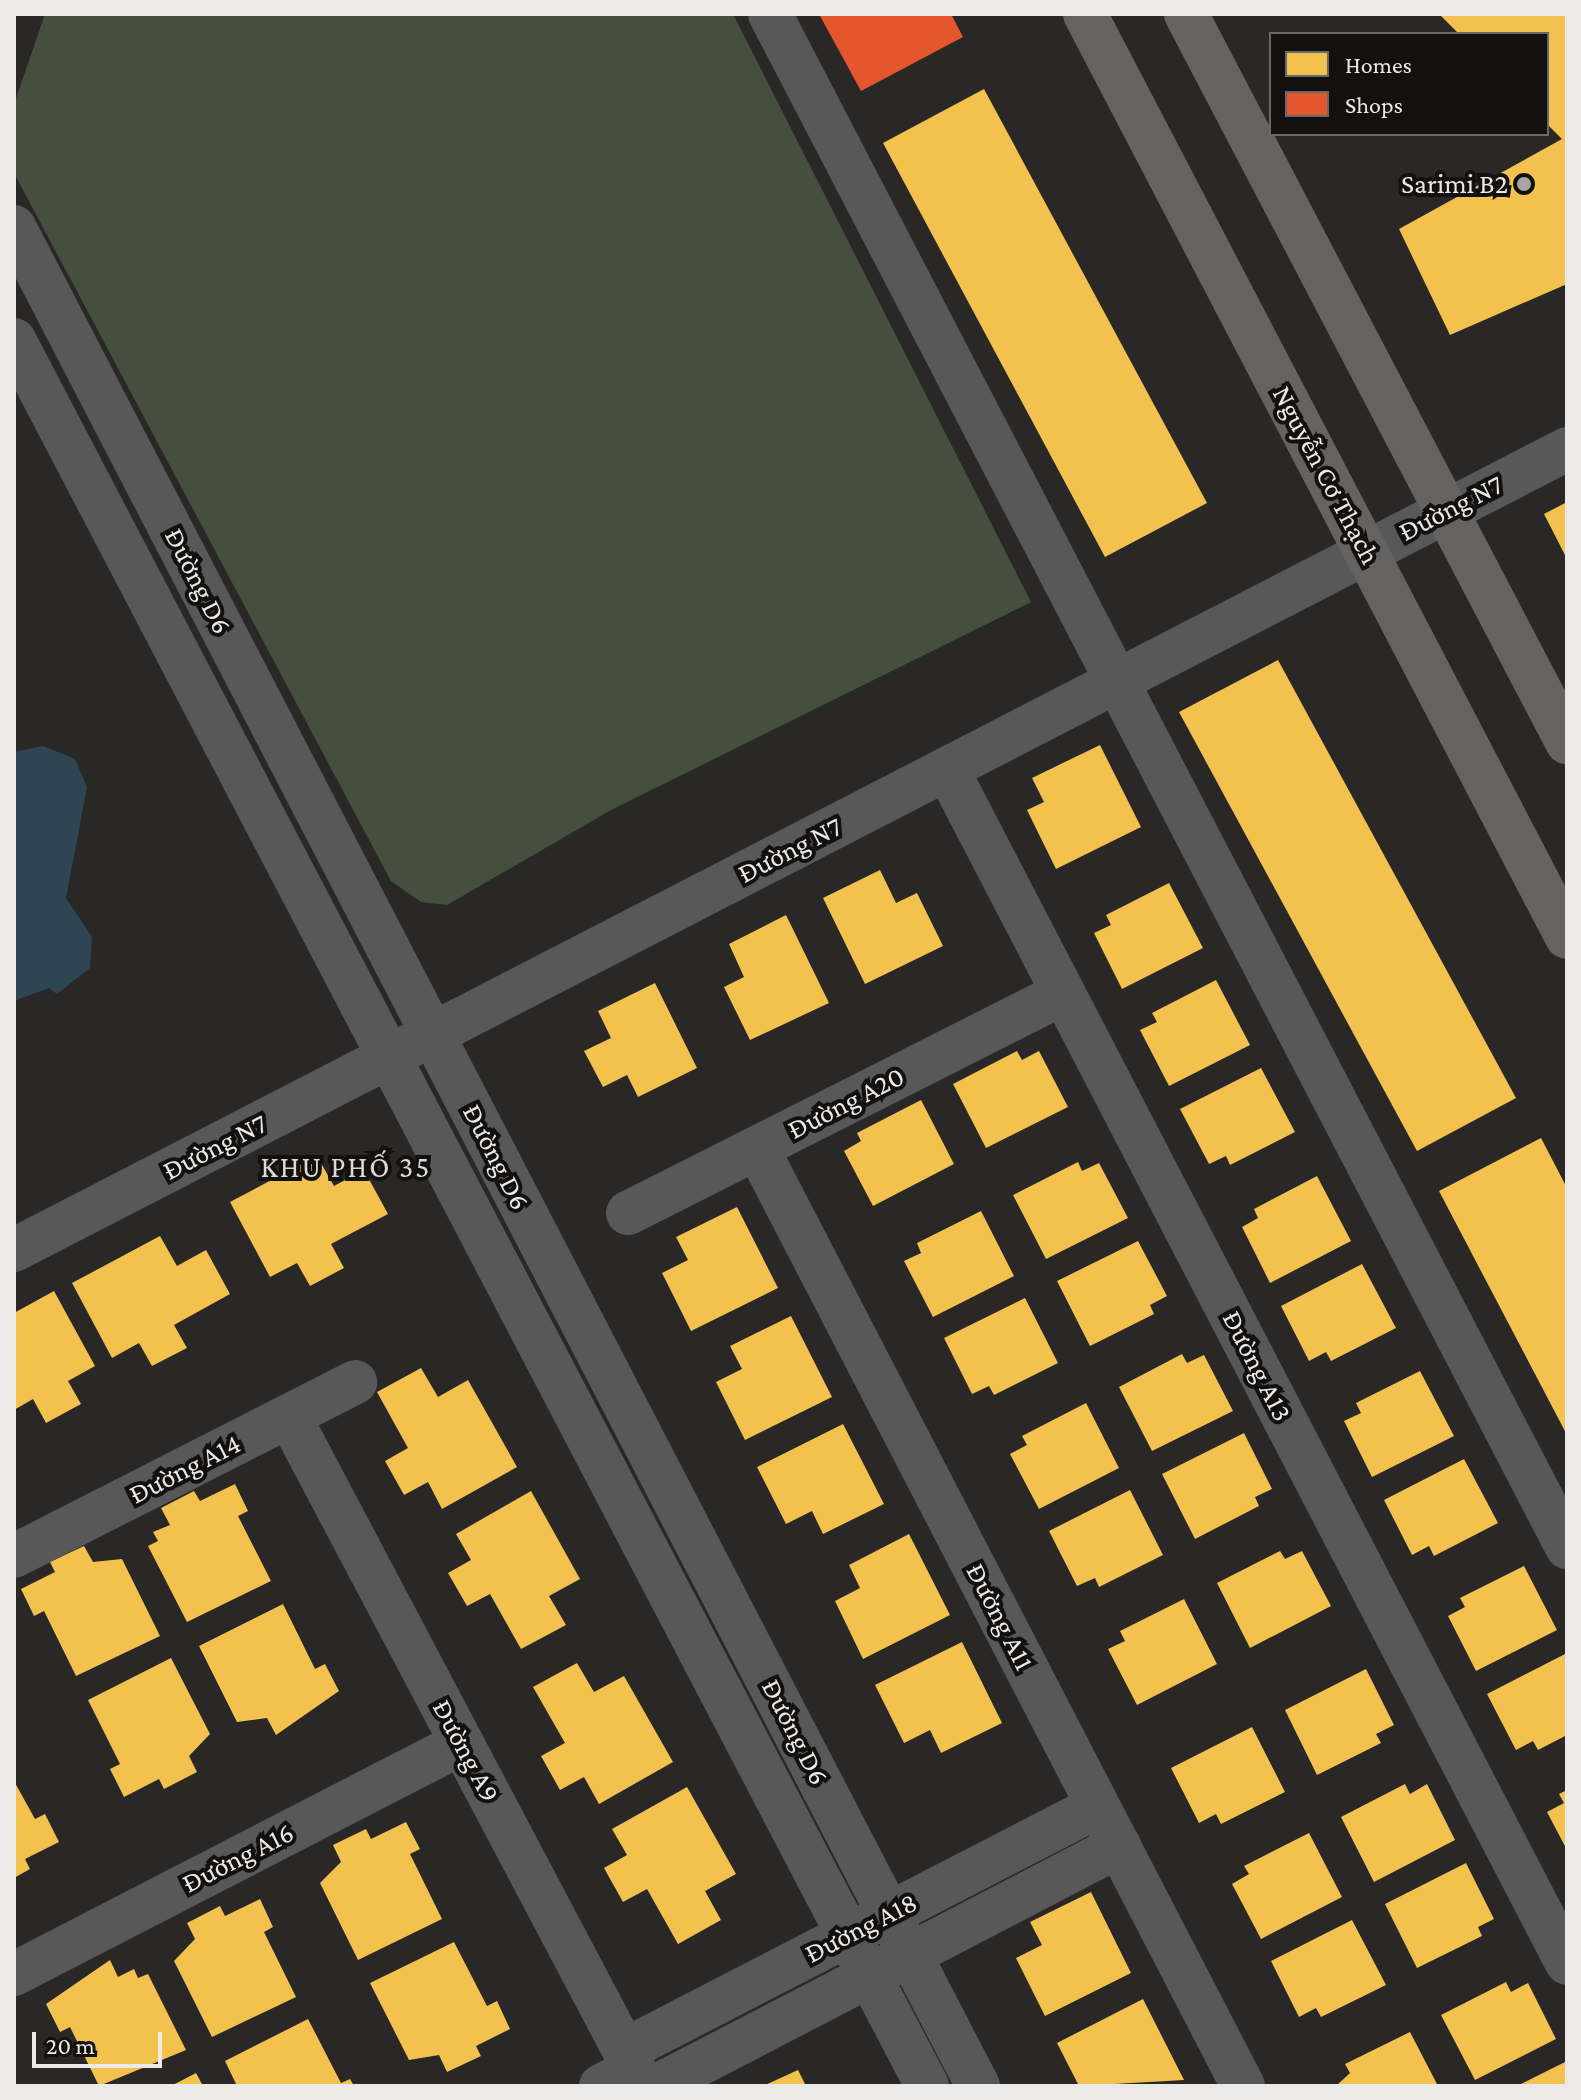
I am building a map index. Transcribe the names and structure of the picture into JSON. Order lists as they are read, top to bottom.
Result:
{
  "streets": {
    "main road": ["Nguyễn Cơ Thạch"],
    "street": [
      "Đường N7",
      "Đường D6",
      "Đường A20",
      "Đường A13",
      "Đường A14",
      "Đường A11",
      "Đường A9",
      "Đường A16",
      "Đường A18"
    ]
  },
  "crossings": [
    ["Nguyễn Cơ Thạch", "Đường N7"],
    ["Đường N7", "Đường D6"],
    ["Đường N7", "Đường A13"],
    ["Đường D6", "Đường A18"],
    ["Đường A20", "Đường A13"],
    ["Đường A20", "Đường A11"],
    ["Đường A14", "Đường A9"],
    ["Đường A11", "Đường A18"],
    ["Đường A9", "Đường A16"],
    ["Đường A9", "Đường A18"]
  ],
  "districts": ["KHU PHỐ 35"],
  "places": ["Sarimi B2"],
  "legend": ["Homes", "Shops"],
  "scale_bar": "20 m"
}
